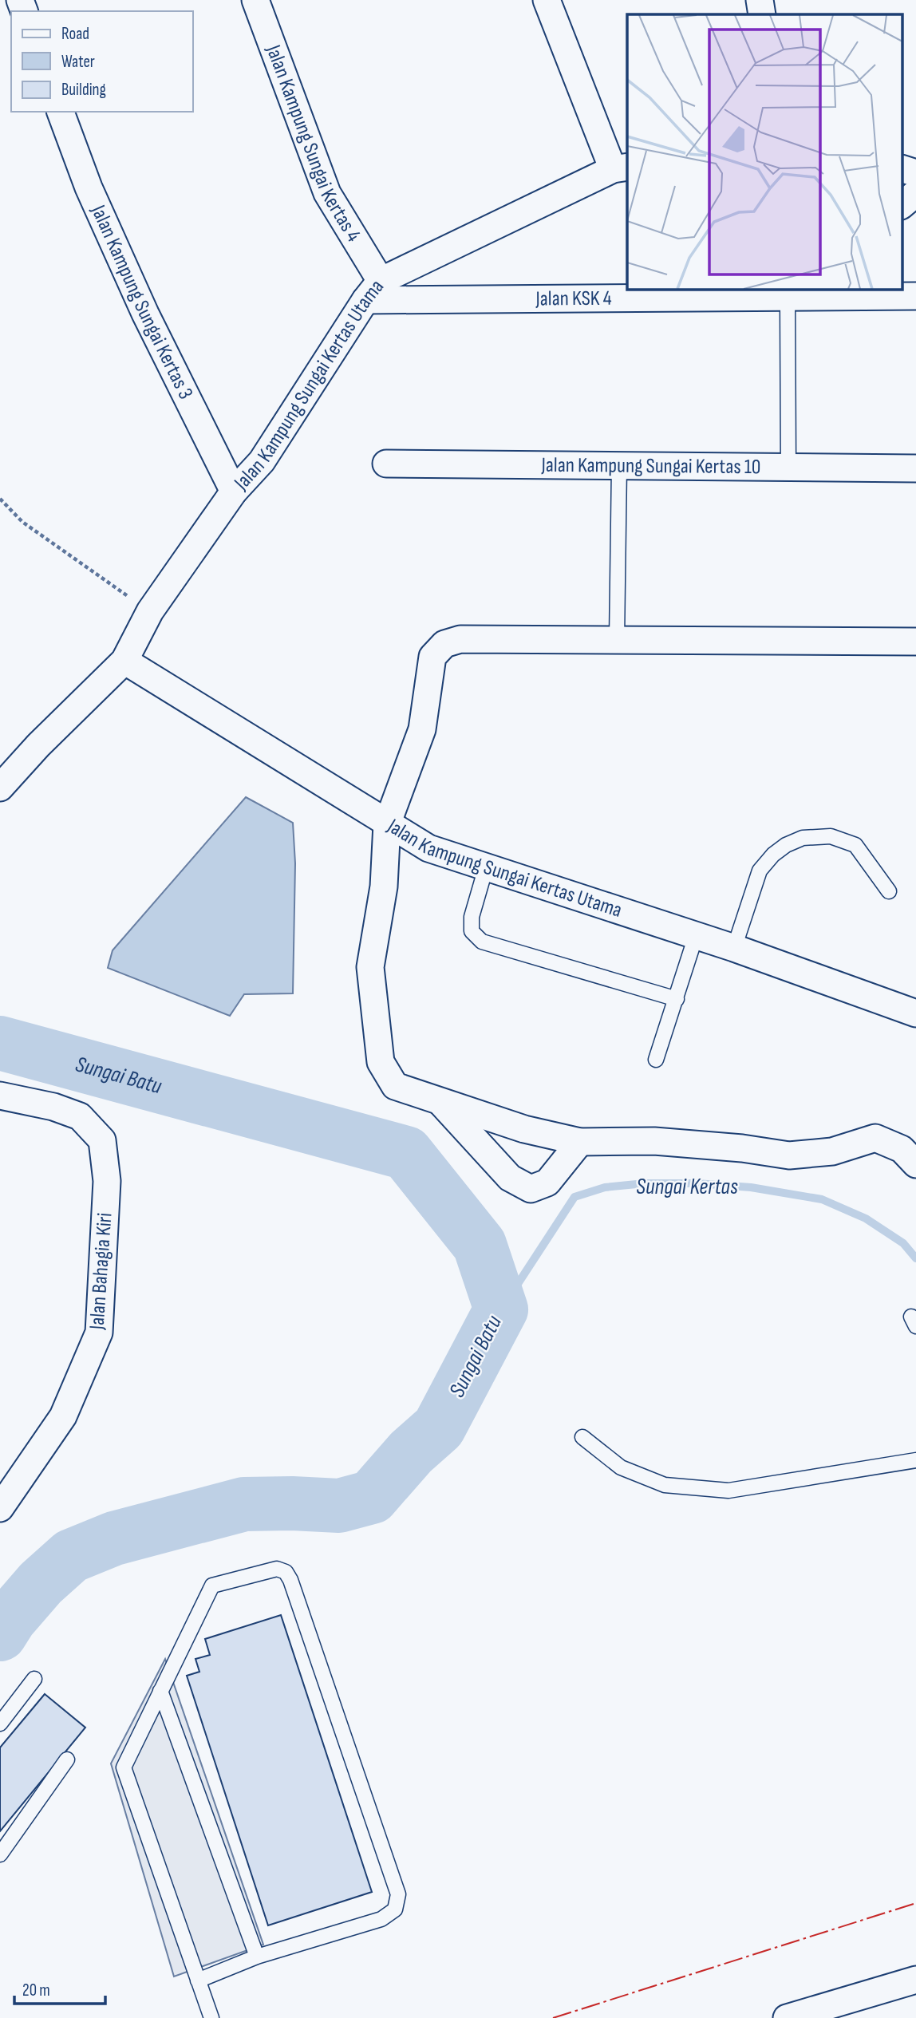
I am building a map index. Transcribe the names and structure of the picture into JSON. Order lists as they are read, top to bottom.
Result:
{
  "streets": {
    "street": [
      "Jalan Kampung Sungai Kertas 4",
      "Jalan KSK 4",
      "Jalan Kampung Sungai Kertas 3",
      "Jalan Kampung Sungai Kertas Utama",
      "Jalan Kampung Sungai Kertas 10",
      "Jalan Bahagia Kiri"
    ]
  },
  "crossings": [
    ["Jalan Kampung Sungai Kertas 4", "Jalan KSK 4"],
    ["Jalan Kampung Sungai Kertas 4", "Jalan Kampung Sungai Kertas Utama"],
    ["Jalan KSK 4", "Jalan Kampung Sungai Kertas Utama"],
    ["Jalan Kampung Sungai Kertas 3", "Jalan Kampung Sungai Kertas Utama"]
  ],
  "water": ["Sungai Batu", "Sungai Kertas"],
  "legend": ["Road", "Water", "Building"],
  "scale_bar": "20 m"
}
